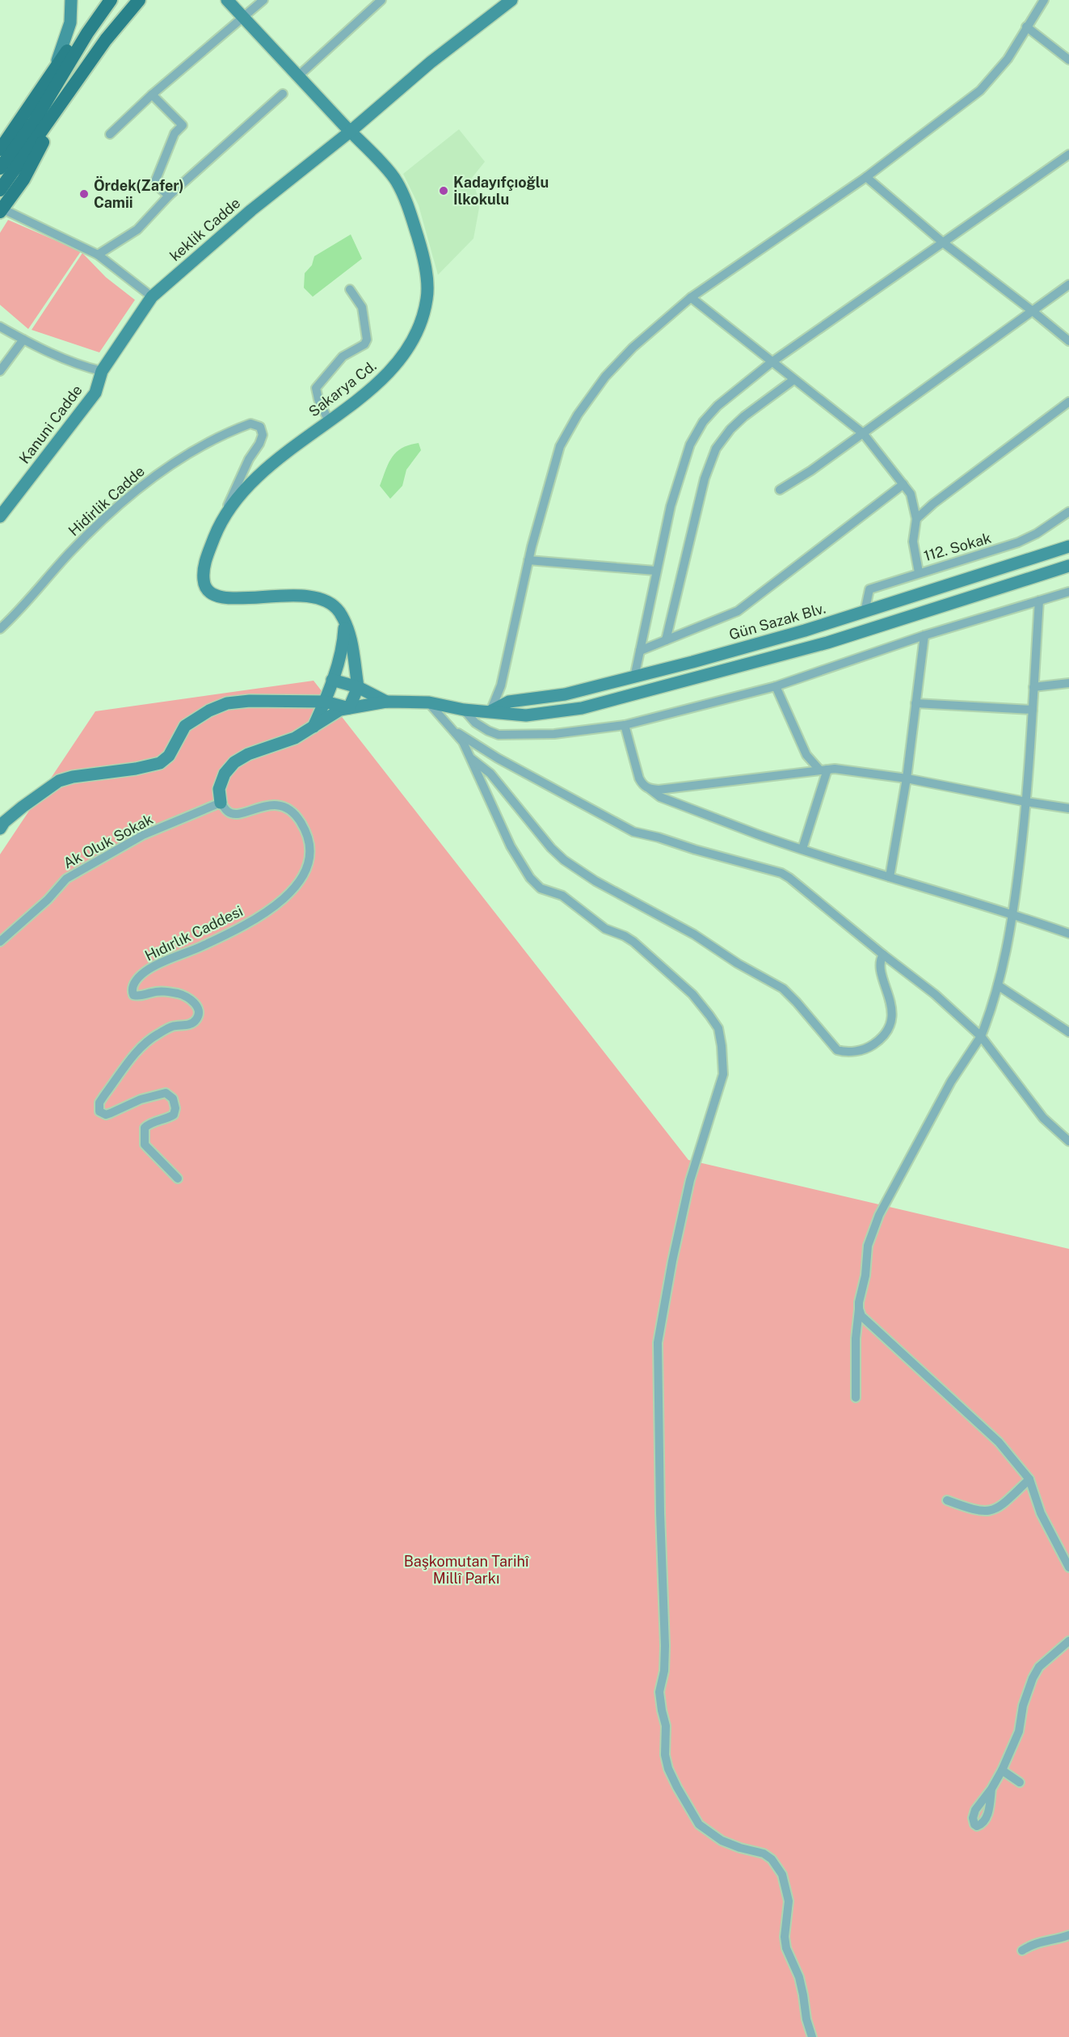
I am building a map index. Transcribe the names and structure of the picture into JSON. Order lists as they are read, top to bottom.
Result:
{
  "streets": {
    "main road": [
      "keklik Cadde",
      "Sakarya Cd.",
      "Kanuni Cadde",
      "Gün Sazak Blv."
    ],
    "street": [
      "Hidirlik Cadde",
      "112. Sokak",
      "Ak Oluk Sokak",
      "Hıdırlık Caddesi"
    ]
  },
  "crossings": [
    ["keklik Cadde", "Sakarya Cd."],
    ["keklik Cadde", "Kanuni Cadde"],
    ["Sakarya Cd.", "Hidirlik Cadde"],
    ["112. Sokak", "Gün Sazak Blv."],
    ["Ak Oluk Sokak", "Hıdırlık Caddesi"]
  ],
  "parks": ["Başkomutan Tarihî Millî Parkı"],
  "places": ["Kadayıfçıoğlu İlkokulu", "Ördek(Zafer) Camii"]
}
